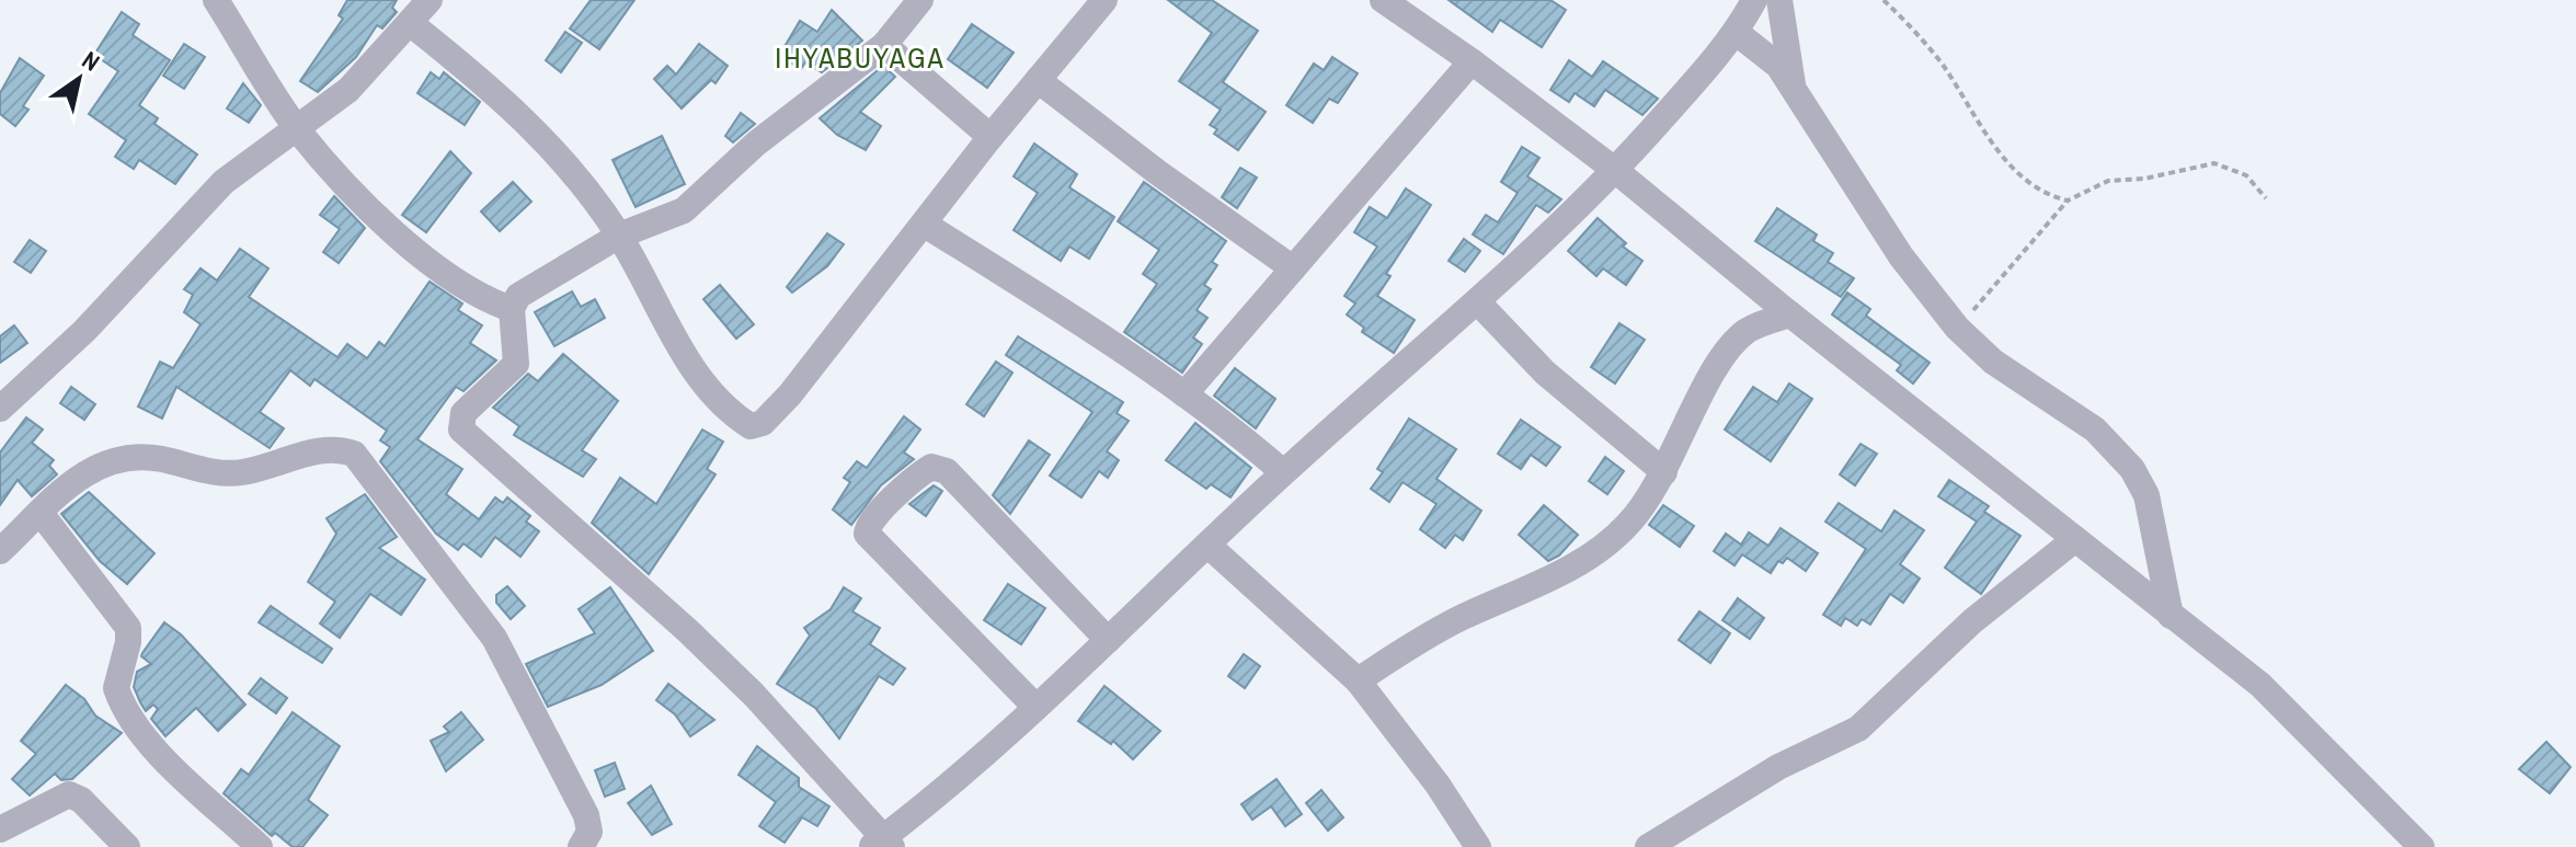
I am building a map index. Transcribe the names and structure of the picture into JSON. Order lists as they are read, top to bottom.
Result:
{
  "districts": ["IHYABUYAGA"],
  "north": "top right"
}
